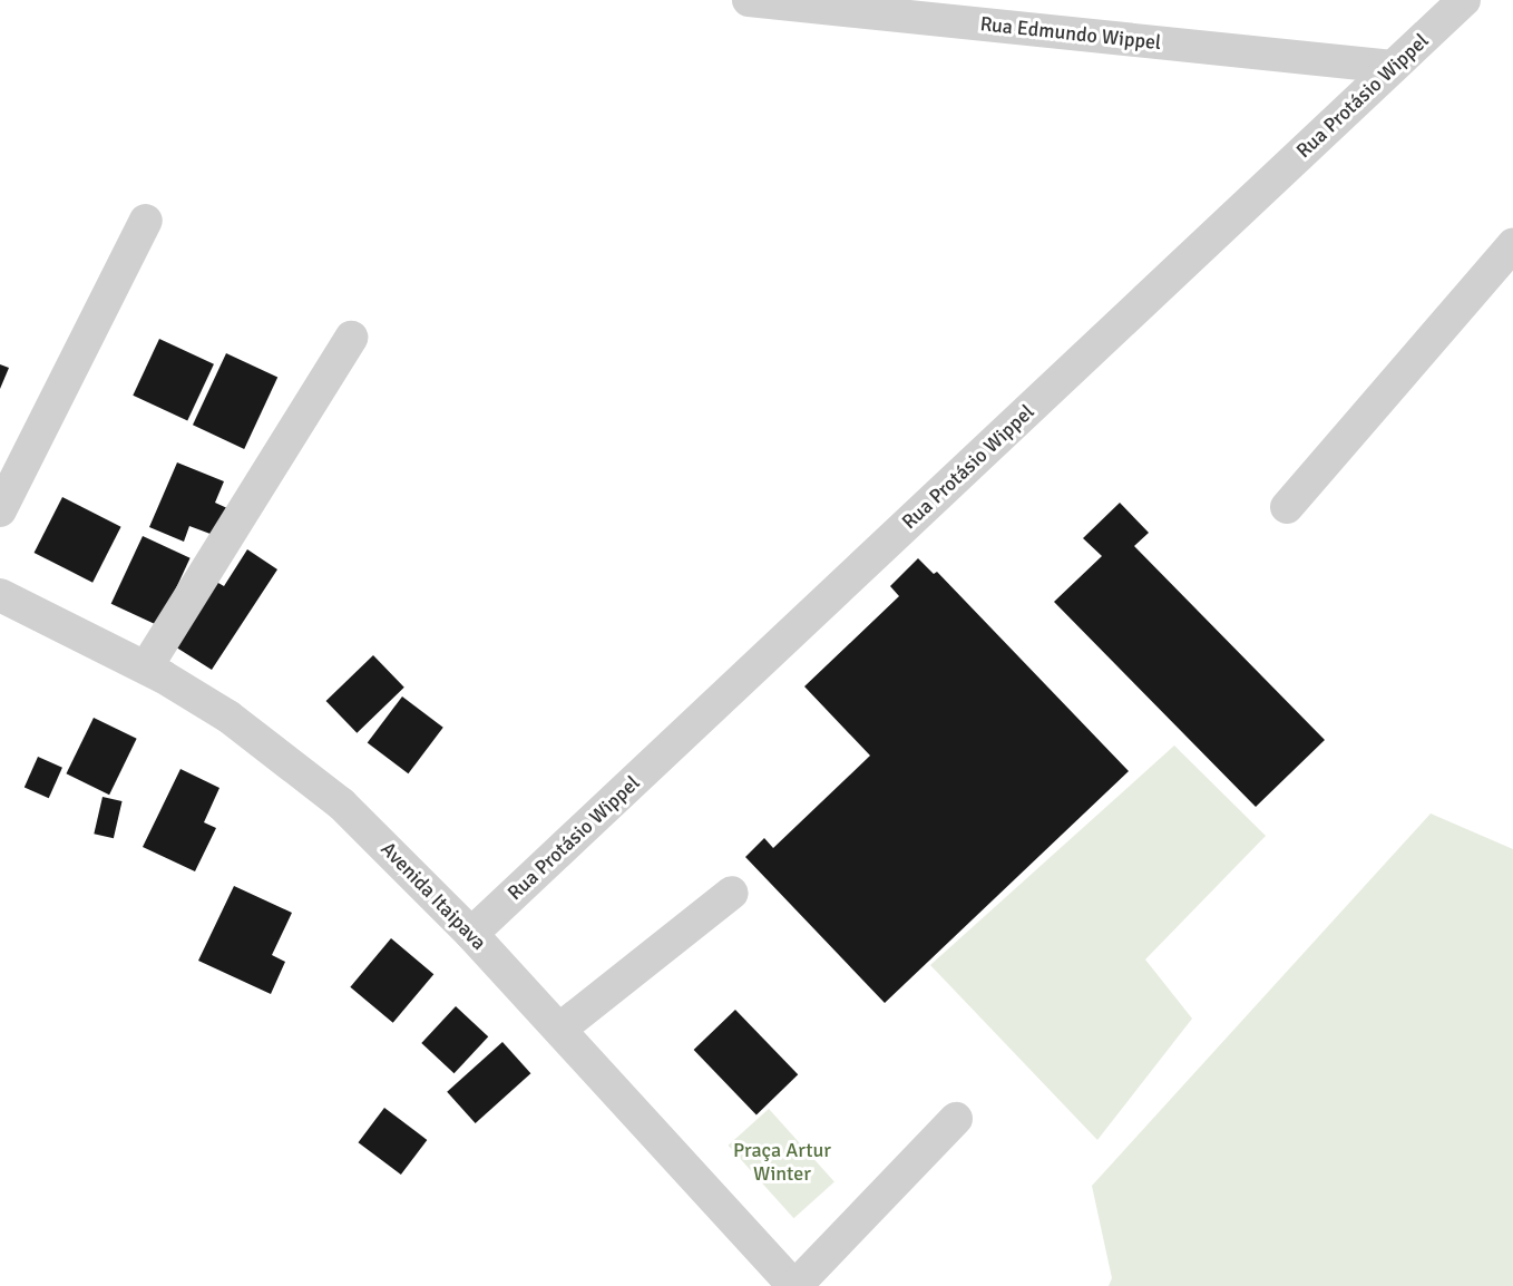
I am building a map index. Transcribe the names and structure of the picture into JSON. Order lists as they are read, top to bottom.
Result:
{
  "streets": {
    "street": ["Rua Edmundo Wippel", "Rua Protásio Wippel", "Avenida Itaipava"]
  },
  "crossings": [
    ["Rua Edmundo Wippel", "Rua Protásio Wippel"],
    ["Rua Protásio Wippel", "Avenida Itaipava"]
  ],
  "parks": ["Praça Artur Winter"]
}
